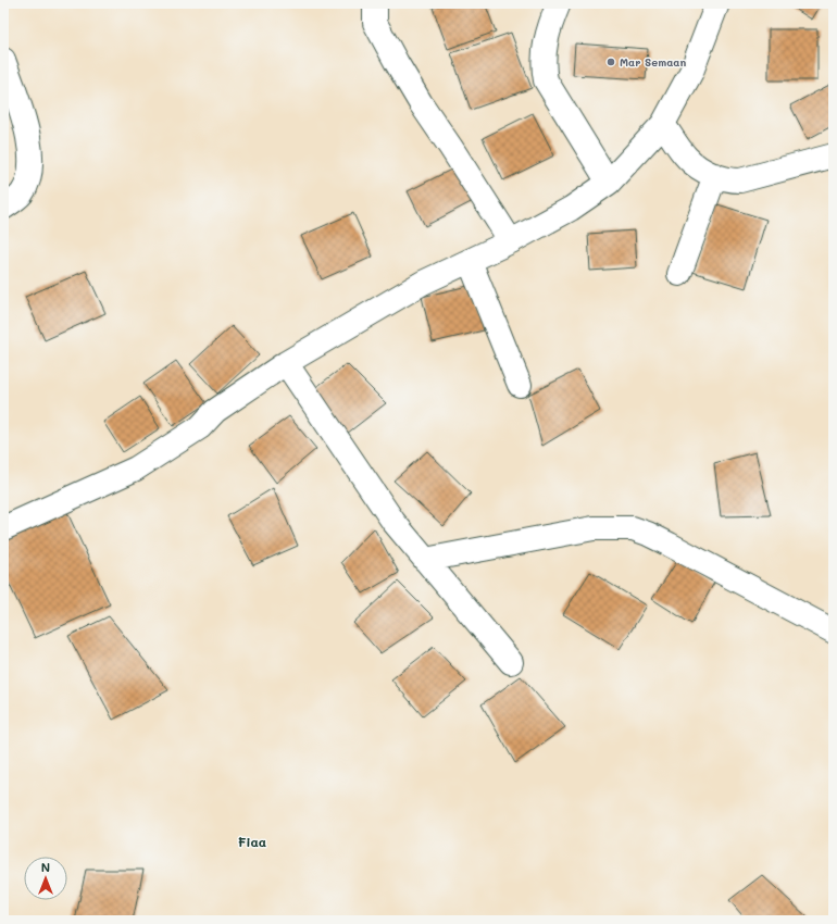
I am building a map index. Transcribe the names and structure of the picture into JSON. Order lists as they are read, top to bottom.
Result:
{
  "districts": ["Fiaa"],
  "places": ["Mar Semaan"],
  "north": "top"
}
